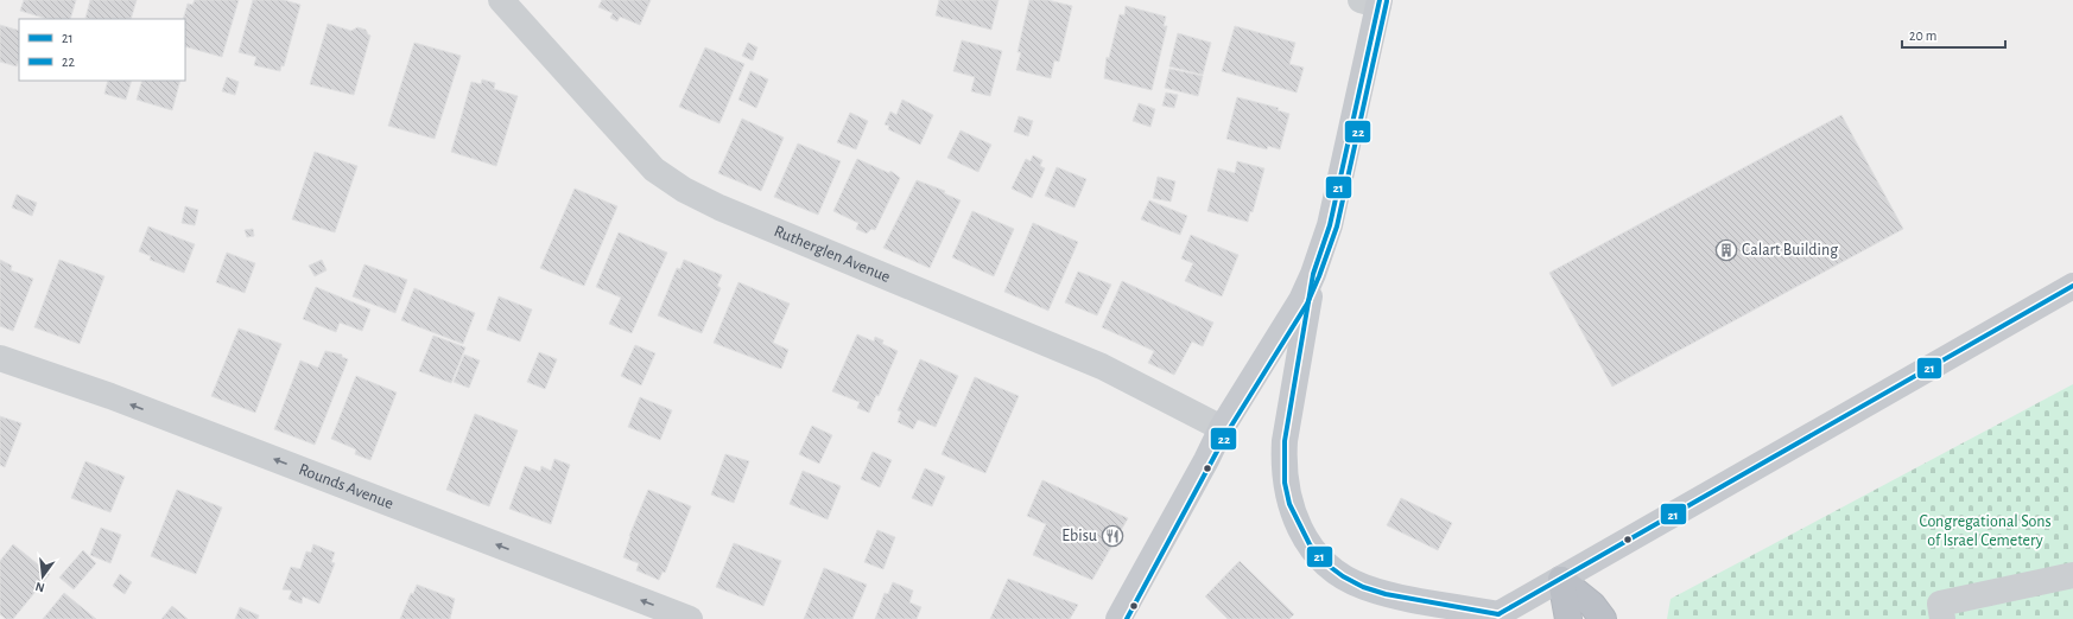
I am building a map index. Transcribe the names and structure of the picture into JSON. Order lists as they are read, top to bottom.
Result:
{
  "streets": {
    "street": ["Rutherglen Avenue", "Rounds Avenue"]
  },
  "one_way": ["Rounds Avenue"],
  "parks": ["Congregational Sons of Israel Cemetery"],
  "places": {
    "building": ["Calart Building"],
    "restaurant": ["Ebisu"]
  },
  "lines": ["transit line 21", "transit line 22"],
  "legend": ["21", "22"],
  "scale_bar": "20 m",
  "north": "bottom"
}
